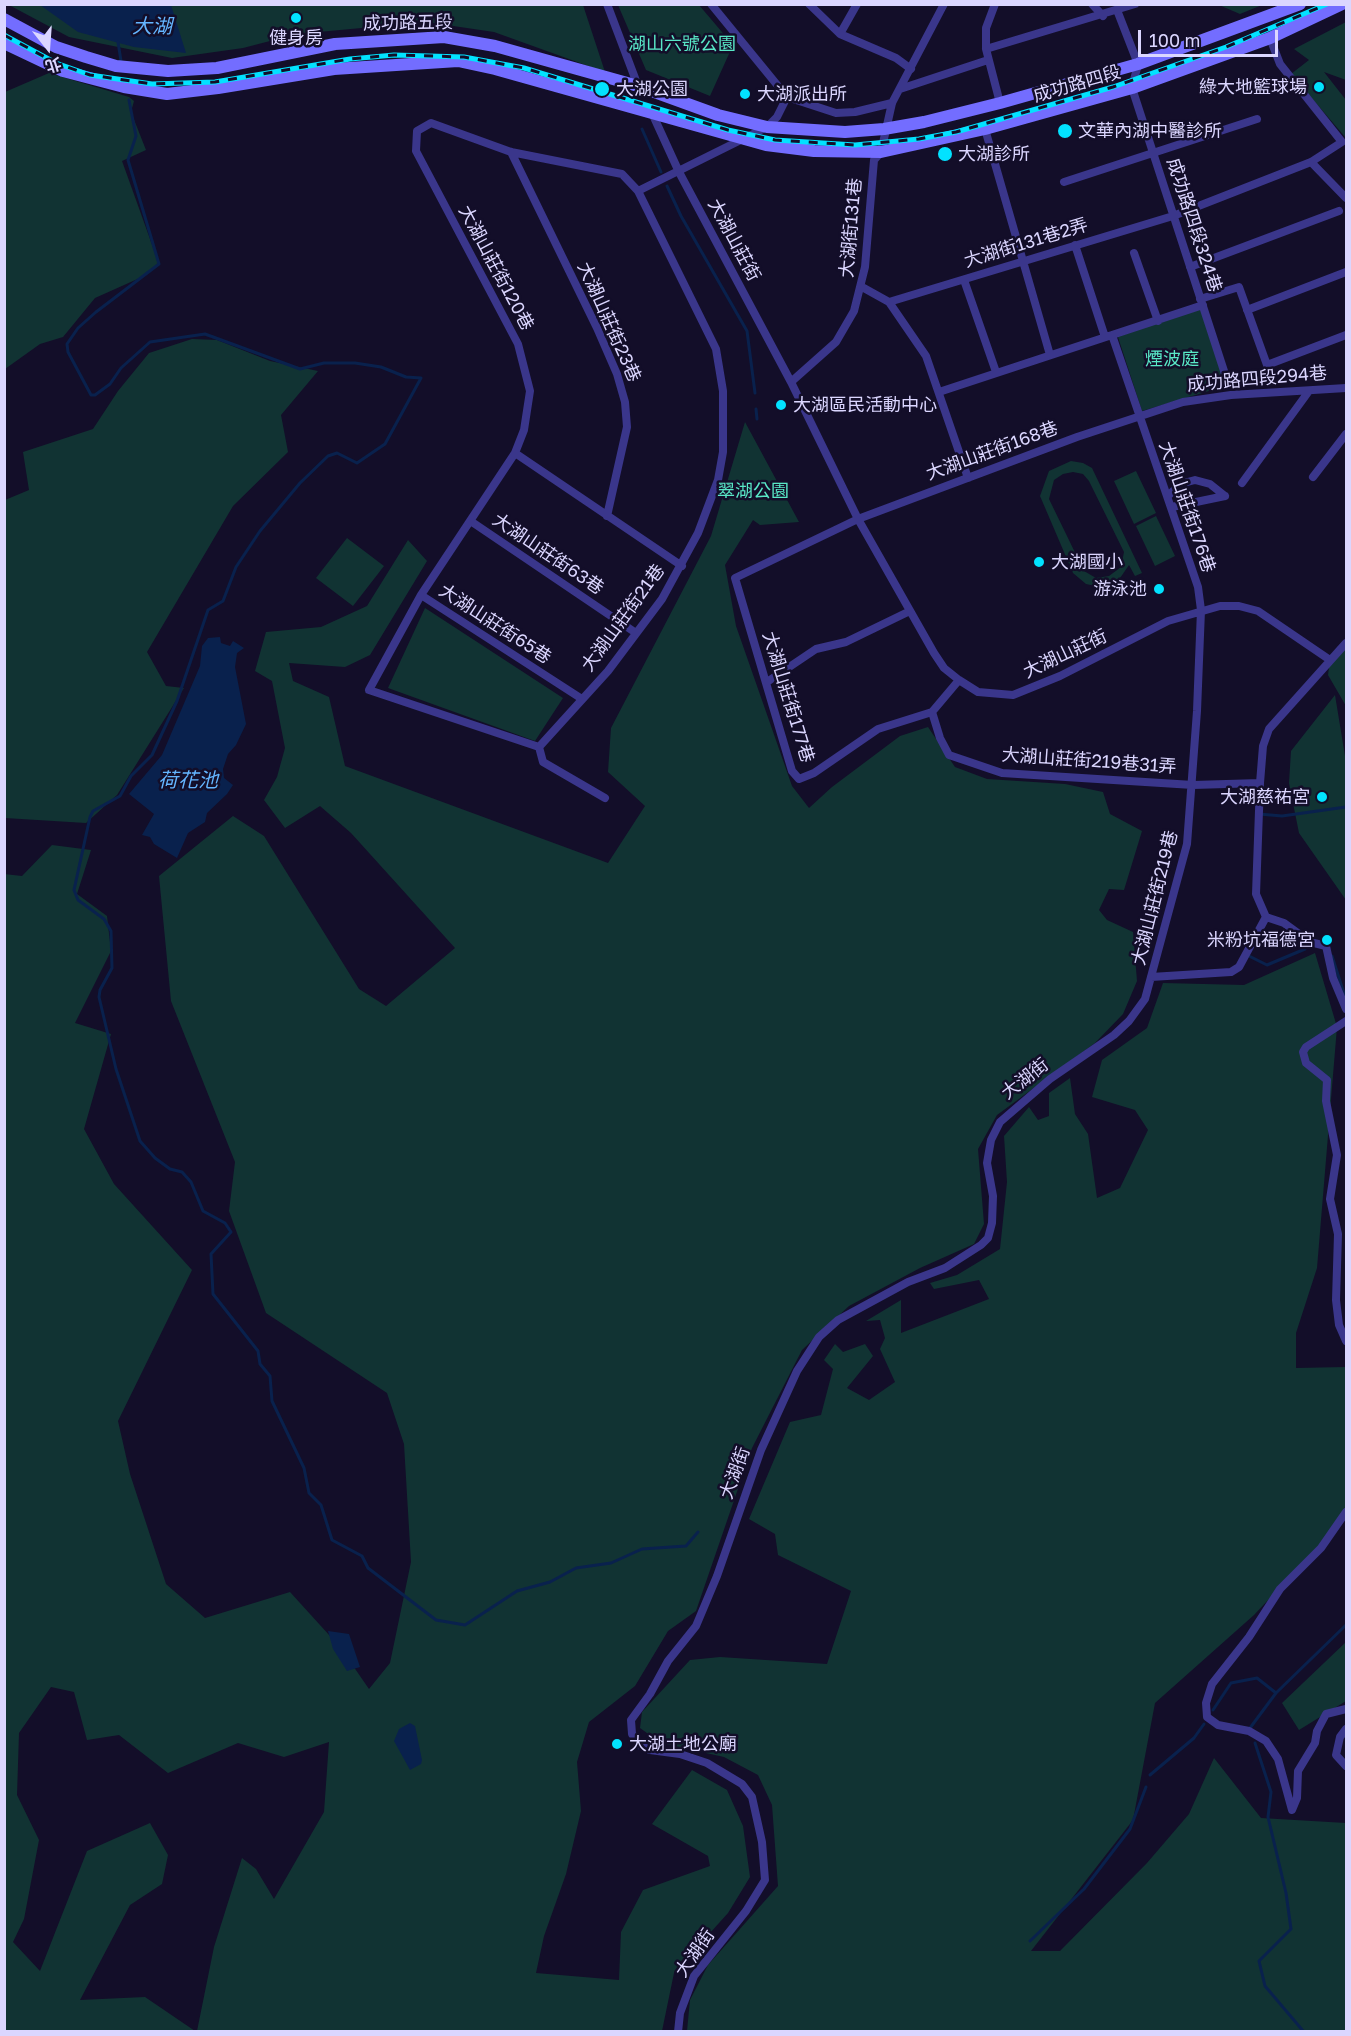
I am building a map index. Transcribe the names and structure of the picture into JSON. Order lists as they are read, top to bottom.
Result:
{
  "streets": {
    "main road": ["成功路五段", "成功路四段"],
    "street": [
      "成功路四段324巷",
      "大湖街131巷",
      "大湖山莊街",
      "大湖街131巷2弄",
      "大湖山莊街120巷",
      "大湖山莊街23巷",
      "成功路四段294巷",
      "大湖山莊街168巷",
      "大湖山莊街176巷",
      "大湖山莊街63巷",
      "大湖山莊街21巷",
      "大湖山莊街65巷",
      "大湖山莊街177巷",
      "大湖山莊街219巷31弄",
      "大湖山莊街219巷",
      "大湖街"
    ]
  },
  "crossings": [
    ["成功路五段", "成功路四段"],
    ["成功路五段", "大湖街131巷"],
    ["成功路四段", "成功路四段324巷"],
    ["成功路四段", "大湖街131巷"],
    ["成功路四段324巷", "大湖街131巷2弄"],
    ["大湖街131巷", "大湖街131巷2弄"],
    ["大湖街131巷", "大湖山莊街168巷"],
    ["大湖山莊街", "大湖山莊街168巷"],
    ["大湖山莊街", "大湖山莊街176巷"],
    ["大湖山莊街", "大湖山莊街219巷"],
    ["大湖街131巷2弄", "大湖山莊街176巷"],
    ["大湖山莊街120巷", "大湖山莊街23巷"],
    ["大湖山莊街120巷", "大湖山莊街63巷"],
    ["大湖山莊街120巷", "大湖山莊街21巷"],
    ["大湖山莊街120巷", "大湖山莊街65巷"],
    ["成功路四段294巷", "大湖山莊街168巷"],
    ["成功路四段294巷", "大湖山莊街176巷"],
    ["大湖山莊街168巷", "大湖山莊街176巷"],
    ["大湖山莊街168巷", "大湖山莊街177巷"],
    ["大湖山莊街176巷", "大湖山莊街219巷"],
    ["大湖山莊街63巷", "大湖山莊街21巷"],
    ["大湖山莊街21巷", "大湖山莊街65巷"],
    ["大湖山莊街177巷", "大湖山莊街219巷31弄"],
    ["大湖山莊街219巷31弄", "大湖山莊街219巷"],
    ["大湖山莊街219巷", "大湖街"]
  ],
  "water": ["大湖", "荷花池"],
  "parks": ["湖山六號公園", "煙波庭", "翠湖公園"],
  "places": [
    "健身房",
    "綠大地籃球場",
    "大湖公園",
    "大湖派出所",
    "文華內湖中醫診所",
    "大湖診所",
    "大湖區民活動中心",
    "大湖國小",
    "游泳池",
    "大湖慈祐宮",
    "米粉坑福德宮",
    "大湖土地公廟"
  ],
  "scale_bar": "100 m",
  "north": "bottom"
}
